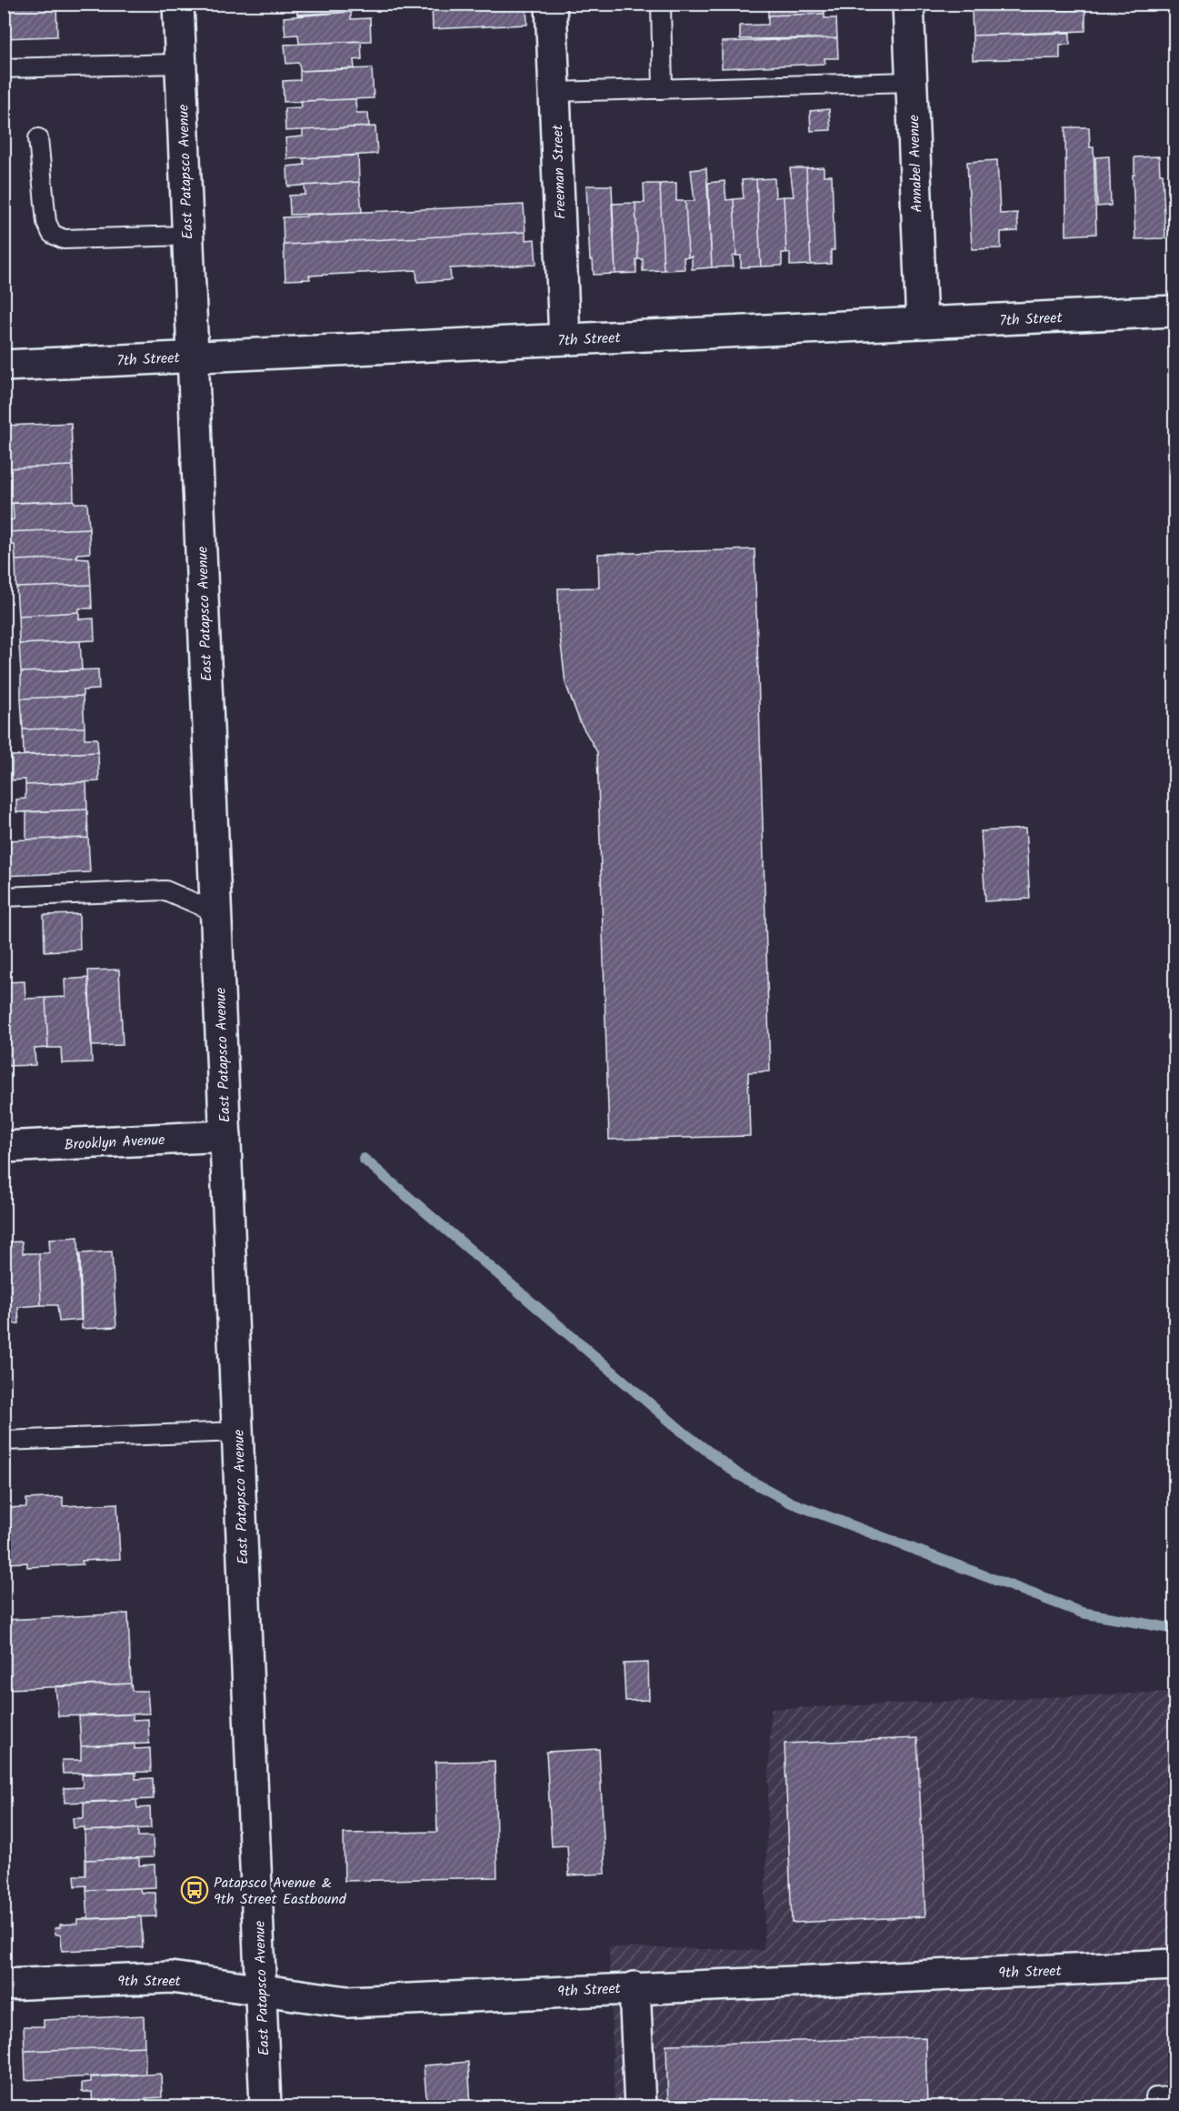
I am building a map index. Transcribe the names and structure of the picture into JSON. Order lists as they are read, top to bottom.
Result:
{
  "streets": {
    "street": [
      "Annabel Avenue",
      "East Patapsco Avenue",
      "Freeman Street",
      "7th Street",
      "Brooklyn Avenue",
      "9th Street"
    ]
  },
  "crossings": [
    ["Annabel Avenue", "7th Street"],
    ["East Patapsco Avenue", "7th Street"],
    ["East Patapsco Avenue", "Brooklyn Avenue"],
    ["East Patapsco Avenue", "9th Street"],
    ["Freeman Street", "7th Street"]
  ],
  "places": {
    "bus stop": ["Patapsco Avenue & 9th Street Eastbound"]
  }
}
